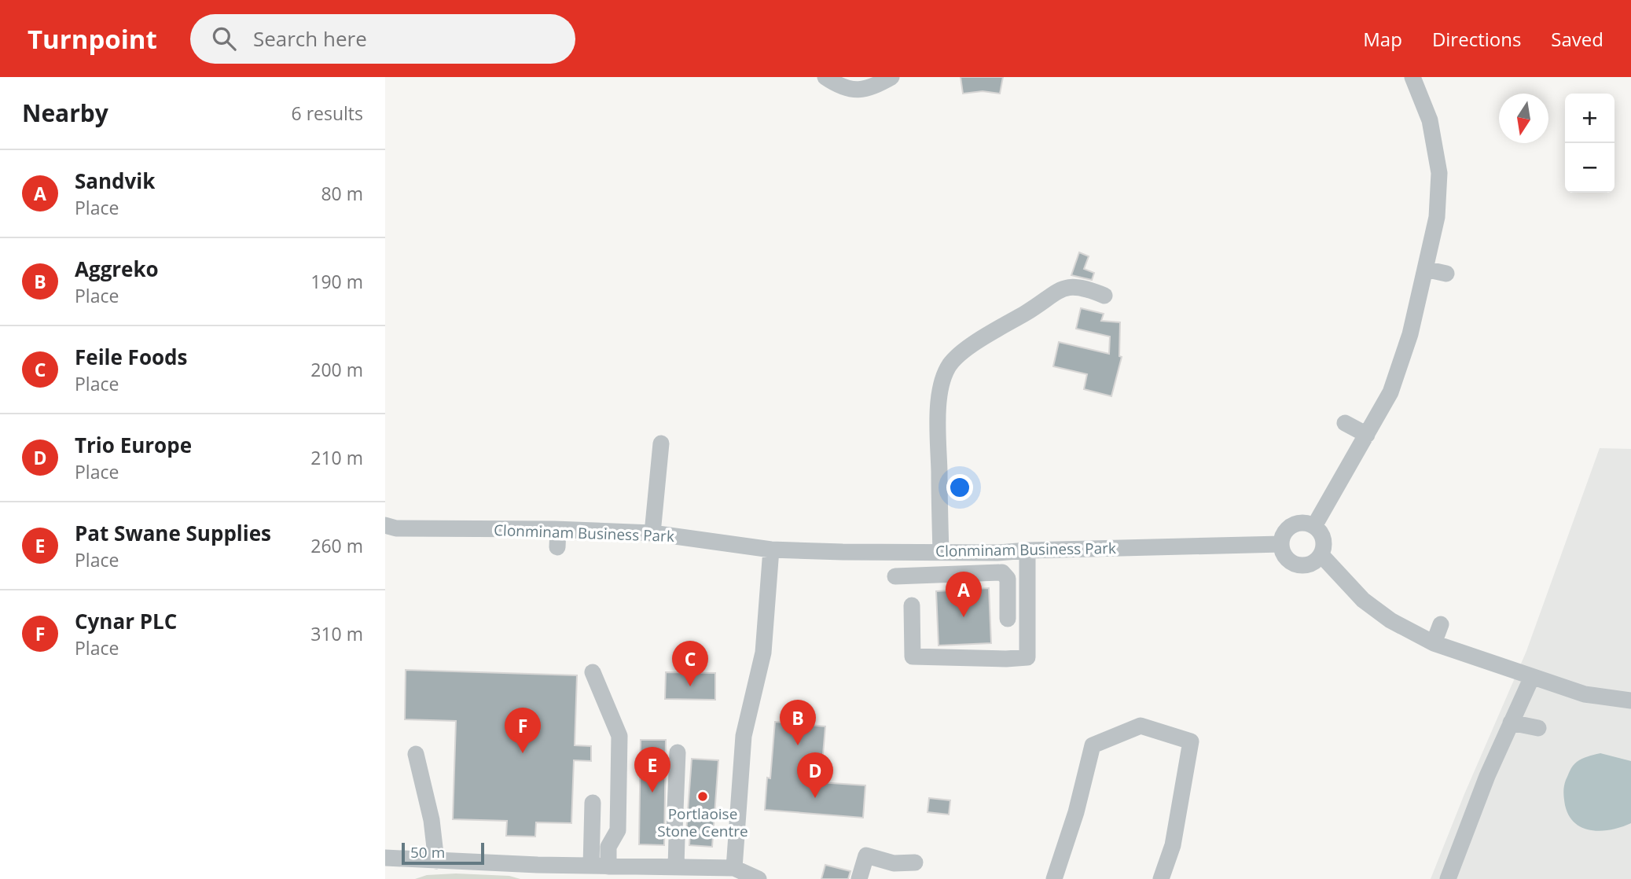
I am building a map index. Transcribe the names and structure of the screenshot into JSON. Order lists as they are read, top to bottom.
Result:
{
  "streets": {
    "street": ["Clonminam Business Park"]
  },
  "places": ["Portlaoise Stone Centre"],
  "scale_bar": "50 m",
  "north": "bottom",
  "page": {
    "header": "Turnpoint",
    "search": "Search here",
    "nav": ["Map", "Directions", "Saved"],
    "heading": ["Nearby", "6 results"],
    "map_buttons": ["+", "−"],
    "list": [
      {
        "mark": "A",
        "name": "Sandvik",
        "note": "Place",
        "value": "80 m"
      },
      {
        "mark": "B",
        "name": "Aggreko",
        "note": "Place",
        "value": "190 m"
      },
      {
        "mark": "C",
        "name": "Feile Foods",
        "note": "Place",
        "value": "200 m"
      },
      {
        "mark": "D",
        "name": "Trio Europe",
        "note": "Place",
        "value": "210 m"
      },
      {
        "mark": "E",
        "name": "Pat Swane Supplies",
        "note": "Place",
        "value": "260 m"
      },
      {
        "mark": "F",
        "name": "Cynar PLC",
        "note": "Place",
        "value": "310 m"
      }
    ],
    "pins": [
      "A",
      "C",
      "B",
      "F",
      "E",
      "D"
    ],
    "scale": "50 m"
  }
}
